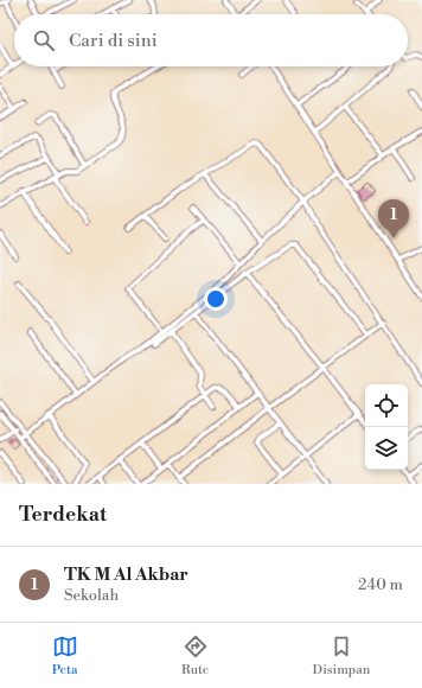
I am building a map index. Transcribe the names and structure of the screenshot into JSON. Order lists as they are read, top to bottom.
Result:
{
  "page": {
    "search": "Cari di sini",
    "pins": "1",
    "heading": "Terdekat",
    "list": [
      {
        "mark": "1",
        "name": "TK M Al Akbar",
        "note": "Sekolah",
        "value": "240 m"
      }
    ],
    "nav": ["Peta", "Rute", "Disimpan"]
  }
}
